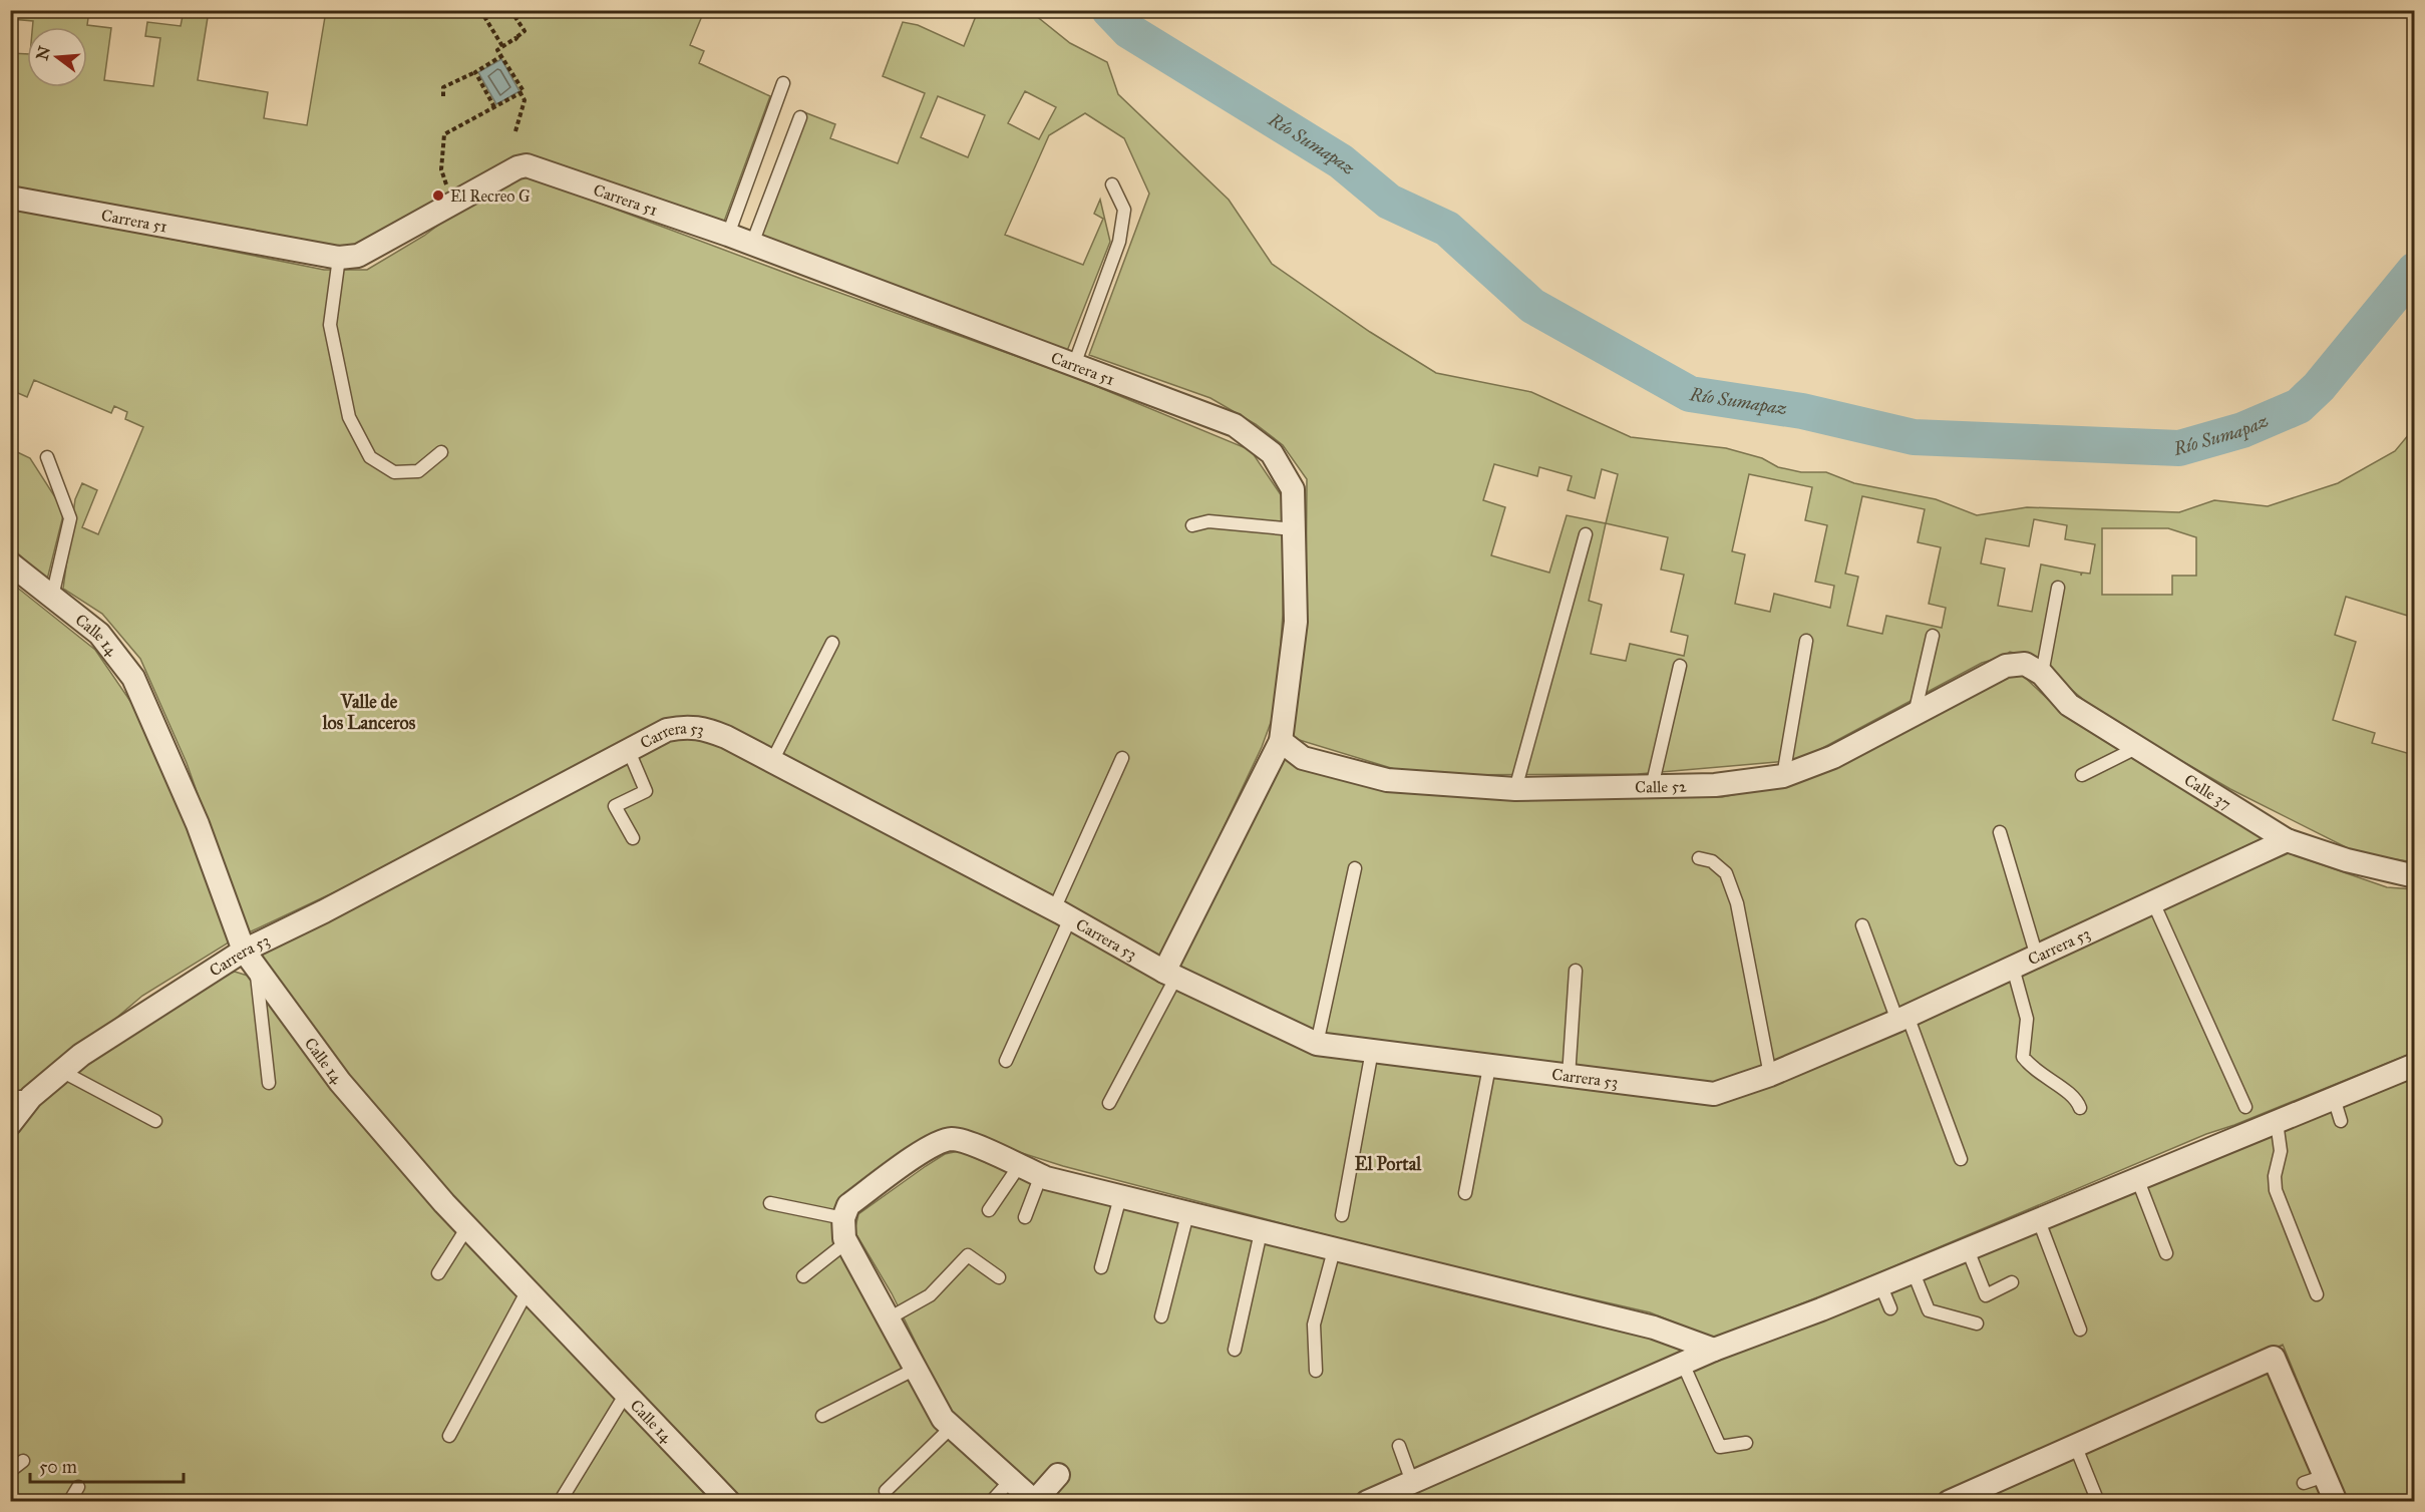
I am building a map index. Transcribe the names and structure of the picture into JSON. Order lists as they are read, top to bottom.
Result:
{
  "streets": {
    "street": [
      "Carrera 51",
      "Calle 14",
      "Carrera 53",
      "Calle 52",
      "Calle 37"
    ]
  },
  "crossings": [
    ["Carrera 51", "Carrera 53"],
    ["Carrera 51", "Calle 52"],
    ["Calle 14", "Carrera 53"],
    ["Carrera 53", "Calle 37"],
    ["Calle 52", "Calle 37"]
  ],
  "districts": ["Valle de los Lanceros", "El Portal"],
  "water": ["Río Sumapaz"],
  "places": ["El Recreo G"],
  "scale_bar": "50 m",
  "north": "left"
}
